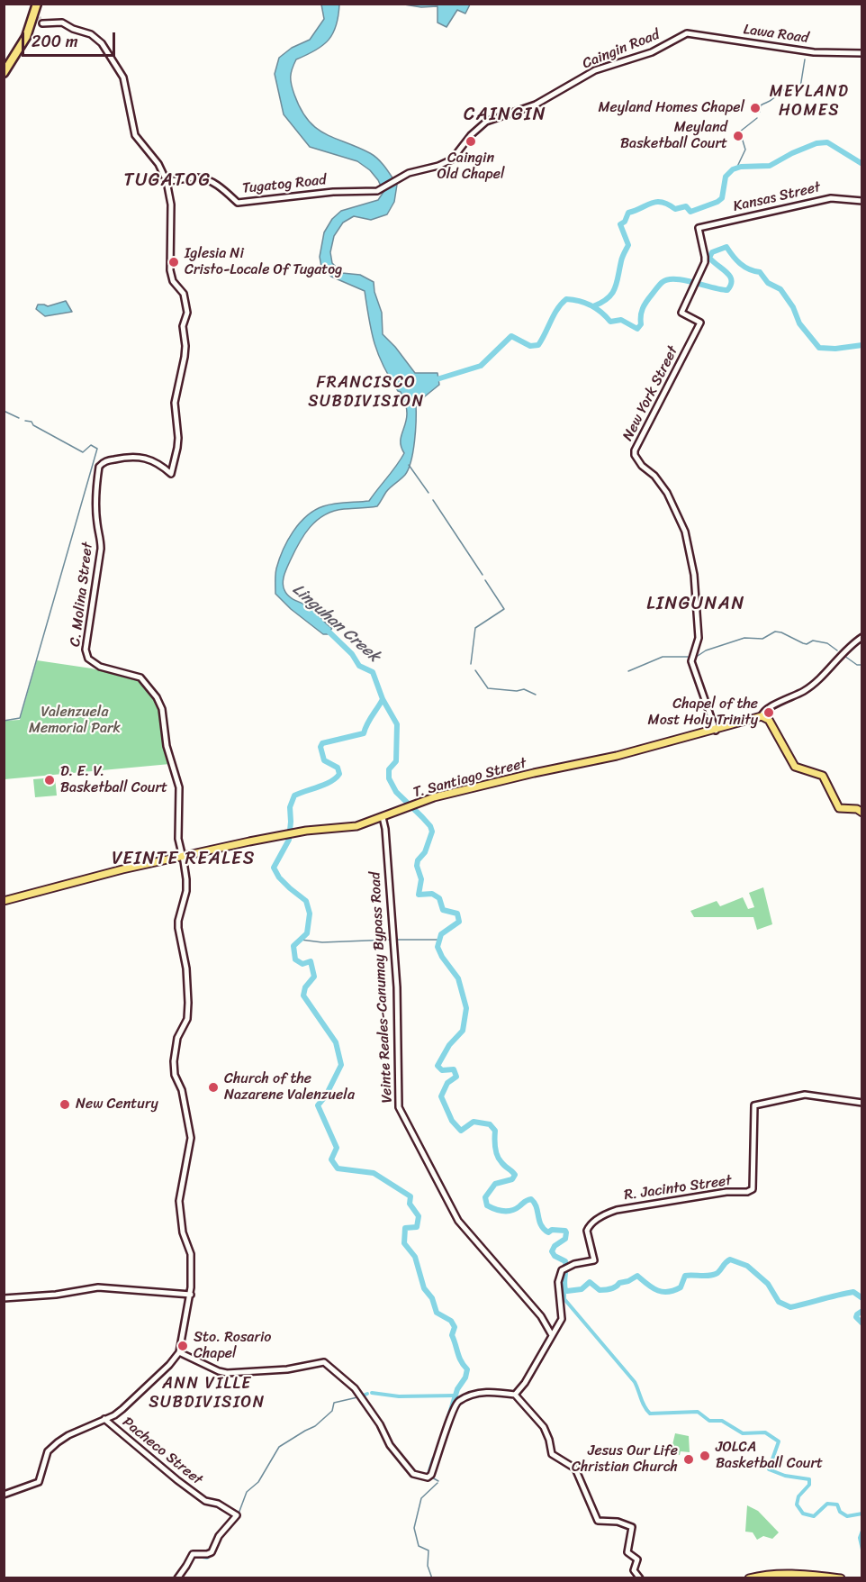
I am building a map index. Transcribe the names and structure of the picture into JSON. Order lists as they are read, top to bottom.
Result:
{
  "streets": {
    "main road": ["T. Santiago Street"],
    "street": [
      "Lawa Road",
      "Caingin Road",
      "Tugatog Road",
      "Kansas Street",
      "New York Street",
      "C. Molina Street",
      "Veinte Reales-Canumay Bypass Road",
      "R. Jacinto Street",
      "Pacheco Street"
    ]
  },
  "crossings": [
    ["Lawa Road", "Caingin Road"],
    ["Caingin Road", "Tugatog Road"],
    ["Tugatog Road", "C. Molina Street"],
    ["Kansas Street", "New York Street"],
    ["New York Street", "T. Santiago Street"],
    ["C. Molina Street", "T. Santiago Street"],
    ["T. Santiago Street", "Veinte Reales-Canumay Bypass Road"],
    ["Veinte Reales-Canumay Bypass Road", "R. Jacinto Street"]
  ],
  "districts": [
    "MEYLAND HOMES",
    "CAINGIN",
    "TUGATOG",
    "FRANCISCO SUBDIVISION",
    "LINGUNAN",
    "VEINTE REALES",
    "ANN VILLE SUBDIVISION"
  ],
  "water": ["Linguhan Creek"],
  "parks": ["Valenzuela Memorial Park"],
  "places": [
    "Meyland Homes Chapel",
    "Meyland Basketball Court",
    "Caingin Old Chapel",
    "Iglesia Ni Cristo-Locale Of Tugatog",
    "Chapel of the Most Holy Trinity",
    "D. E. V. Basketball Court",
    "Church of the Nazarene Valenzuela",
    "New Century",
    "Sto. Rosario Chapel",
    "JOLCA Basketball Court",
    "Jesus Our Life Christian Church"
  ],
  "scale_bar": "200 m"
}
